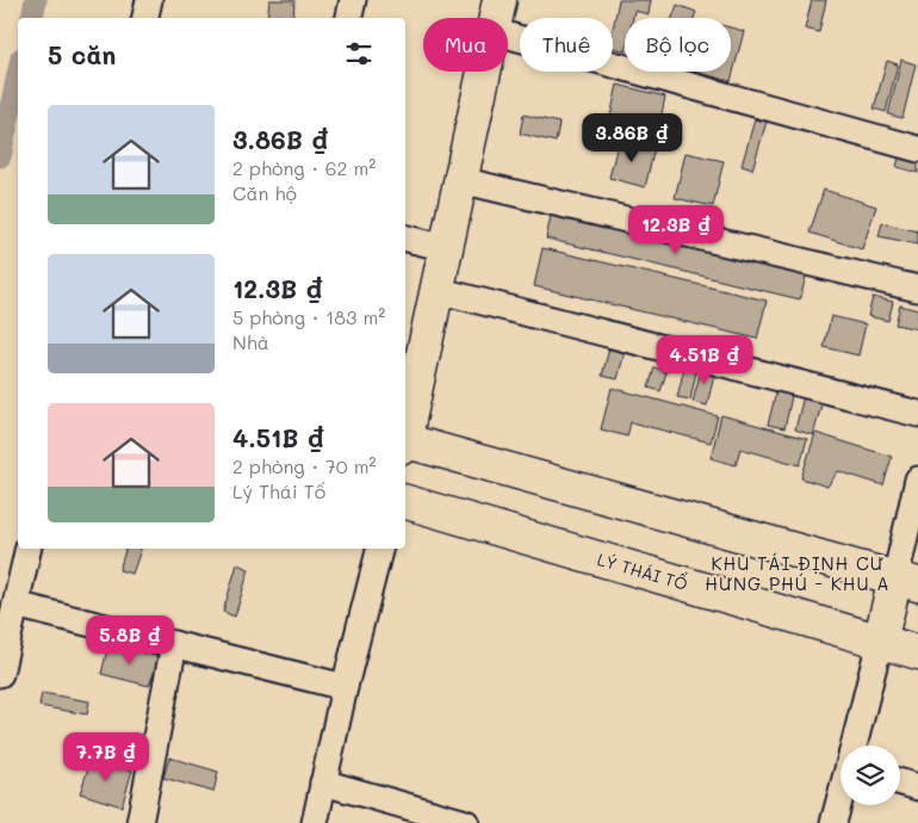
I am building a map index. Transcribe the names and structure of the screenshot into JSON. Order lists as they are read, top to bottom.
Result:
{
  "streets": {
    "street": ["LÝ THÁI TỔ"]
  },
  "districts": ["KHU TÁI ĐỊNH CƯ HƯNG PHÚ - KHU A"],
  "page": {
    "chip": ["Mua", "Thuê", "Bộ lọc"],
    "heading": "5 căn",
    "list": [
      {
        "name": "3.86B ₫",
        "note": "2 phòng · 62 m² · Căn hộ"
      },
      {
        "name": "12.3B ₫",
        "note": "5 phòng · 183 m² · Nhà"
      },
      {
        "name": "4.51B ₫",
        "note": "2 phòng · 70 m² · Lý Thái Tổ"
      }
    ],
    "price": [
      "3.86B ₫",
      "12.3B ₫",
      "4.51B ₫",
      "5.8B ₫",
      "7.7B ₫"
    ]
  }
}
